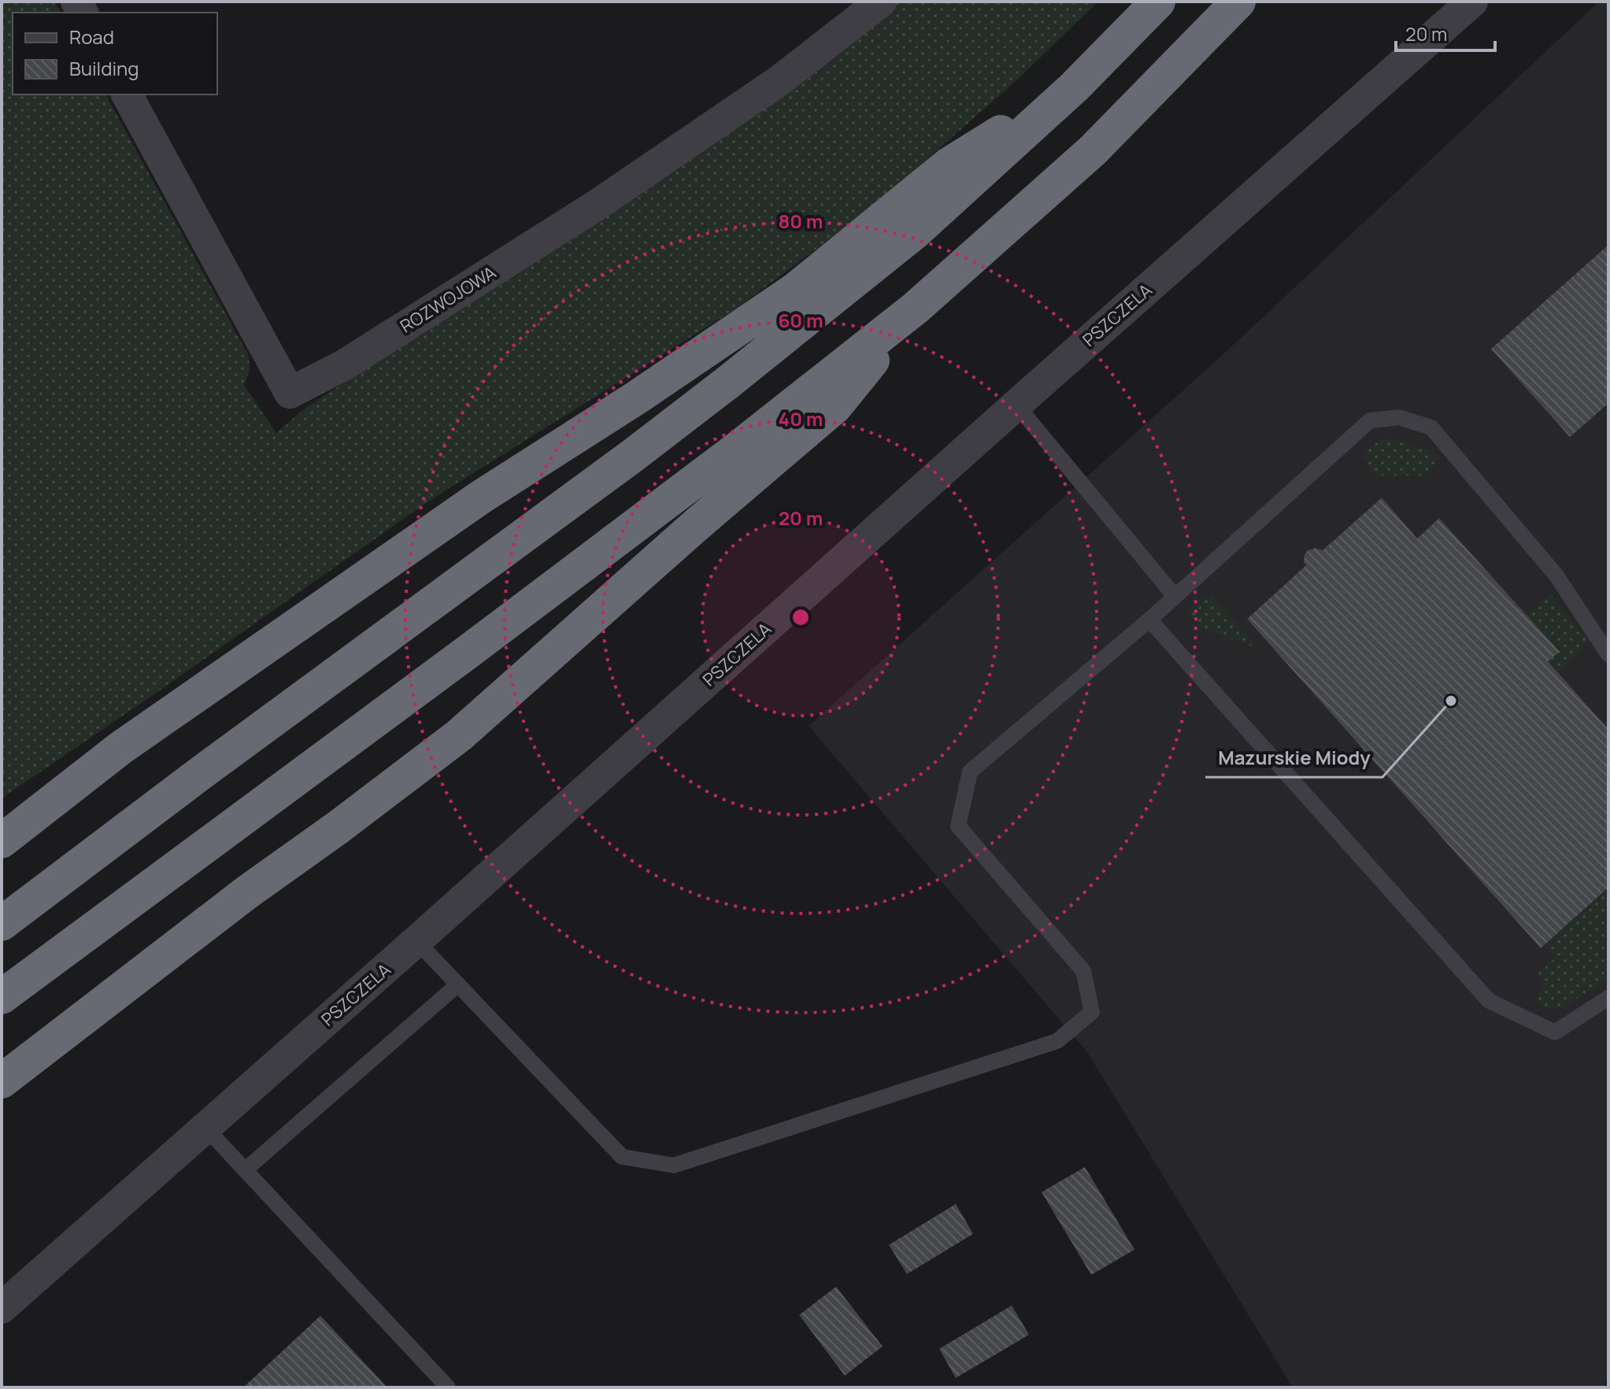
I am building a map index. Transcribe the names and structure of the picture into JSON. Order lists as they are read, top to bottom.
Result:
{
  "streets": {
    "street": ["ROZWOJOWA", "PSZCZELA"]
  },
  "places": ["Mazurskie Miody"],
  "legend": ["Road", "Building"],
  "scale_bar": "20 m",
  "rings": [
    "80 m",
    "60 m",
    "40 m",
    "20 m"
  ]
}
